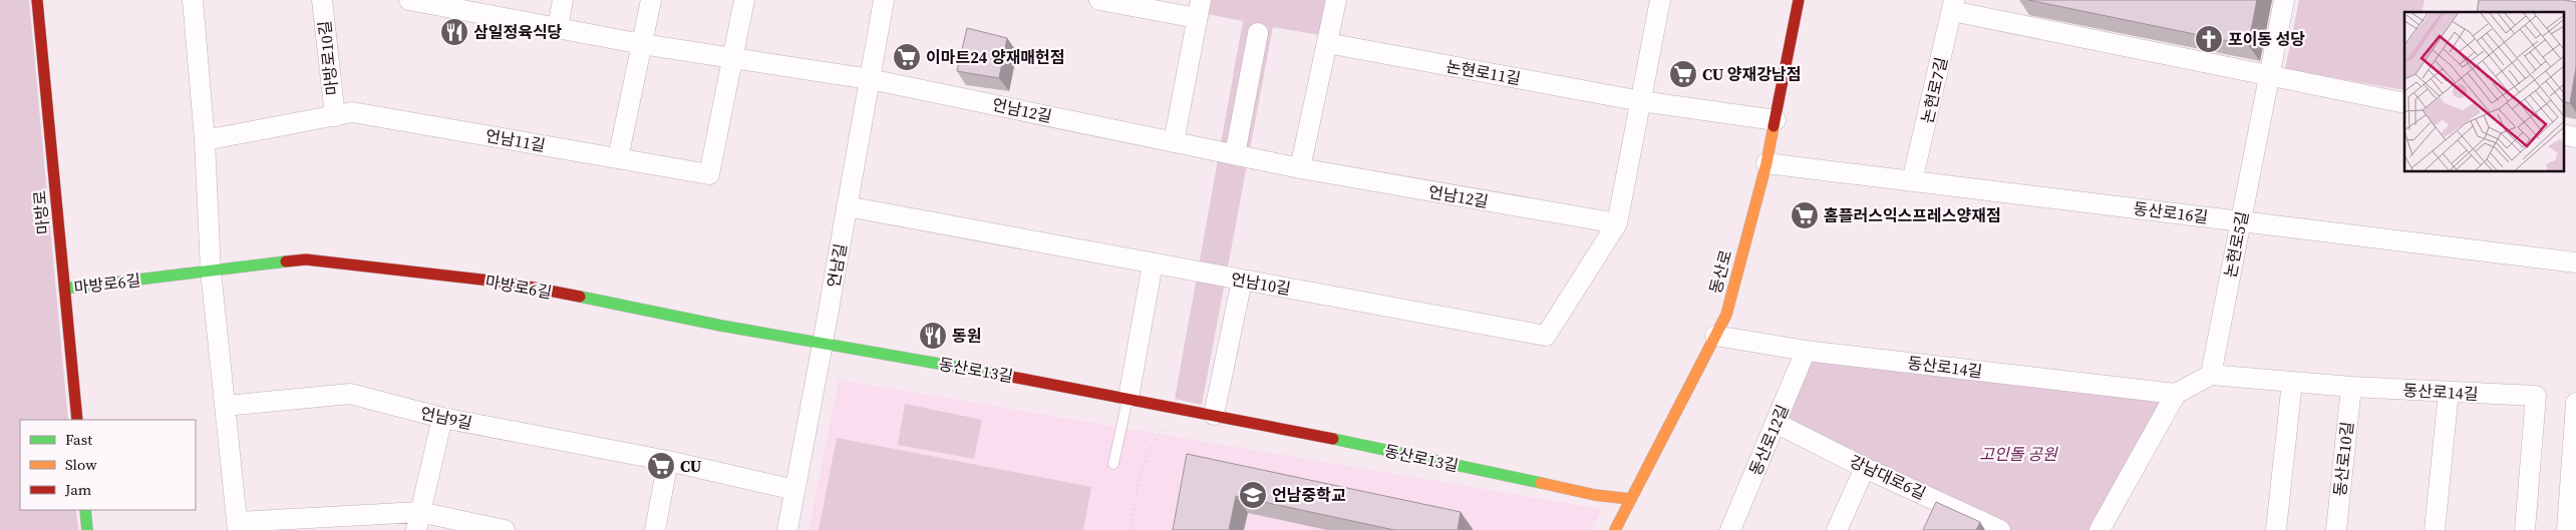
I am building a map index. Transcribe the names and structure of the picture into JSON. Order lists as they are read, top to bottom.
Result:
{
  "streets": {
    "street": [
      "마방로10길",
      "논현로11길",
      "논현로7길",
      "언남12길",
      "언남11길",
      "마방로",
      "동산로16길",
      "논현로5길",
      "언남길",
      "동산로",
      "마방로6길",
      "언남10길",
      "동산로14길",
      "동산로13길",
      "언남9길",
      "동산로12길",
      "동산로10길",
      "강남대로6길"
    ]
  },
  "crossings": [
    ["마방로10길", "언남11길"],
    ["논현로11길", "동산로"],
    ["논현로7길", "동산로16길"],
    ["언남12길", "언남길"],
    ["언남12길", "언남10길"],
    ["마방로", "마방로6길"],
    ["동산로16길", "논현로5길"],
    ["동산로16길", "동산로"],
    ["논현로5길", "동산로14길"],
    ["언남길", "마방로6길"],
    ["언남길", "언남10길"],
    ["언남길", "동산로13길"],
    ["언남길", "언남9길"],
    ["동산로", "동산로14길"],
    ["동산로", "동산로13길"],
    ["마방로6길", "동산로13길"],
    ["동산로14길", "동산로12길"],
    ["동산로14길", "동산로10길"],
    ["동산로12길", "강남대로6길"]
  ],
  "parks": ["고인돌 공원"],
  "places": {
    "restaurant": ["삼일정육식당", "동원"],
    "church": ["포이동 성당"],
    "supermarket": [
      "이마트24 양재매헌점",
      "CU 양재강남점",
      "홈플러스익스프레스양재점",
      "CU"
    ],
    "school or university": ["언남중학교"]
  },
  "legend": ["Fast", "Slow", "Jam"]
}
